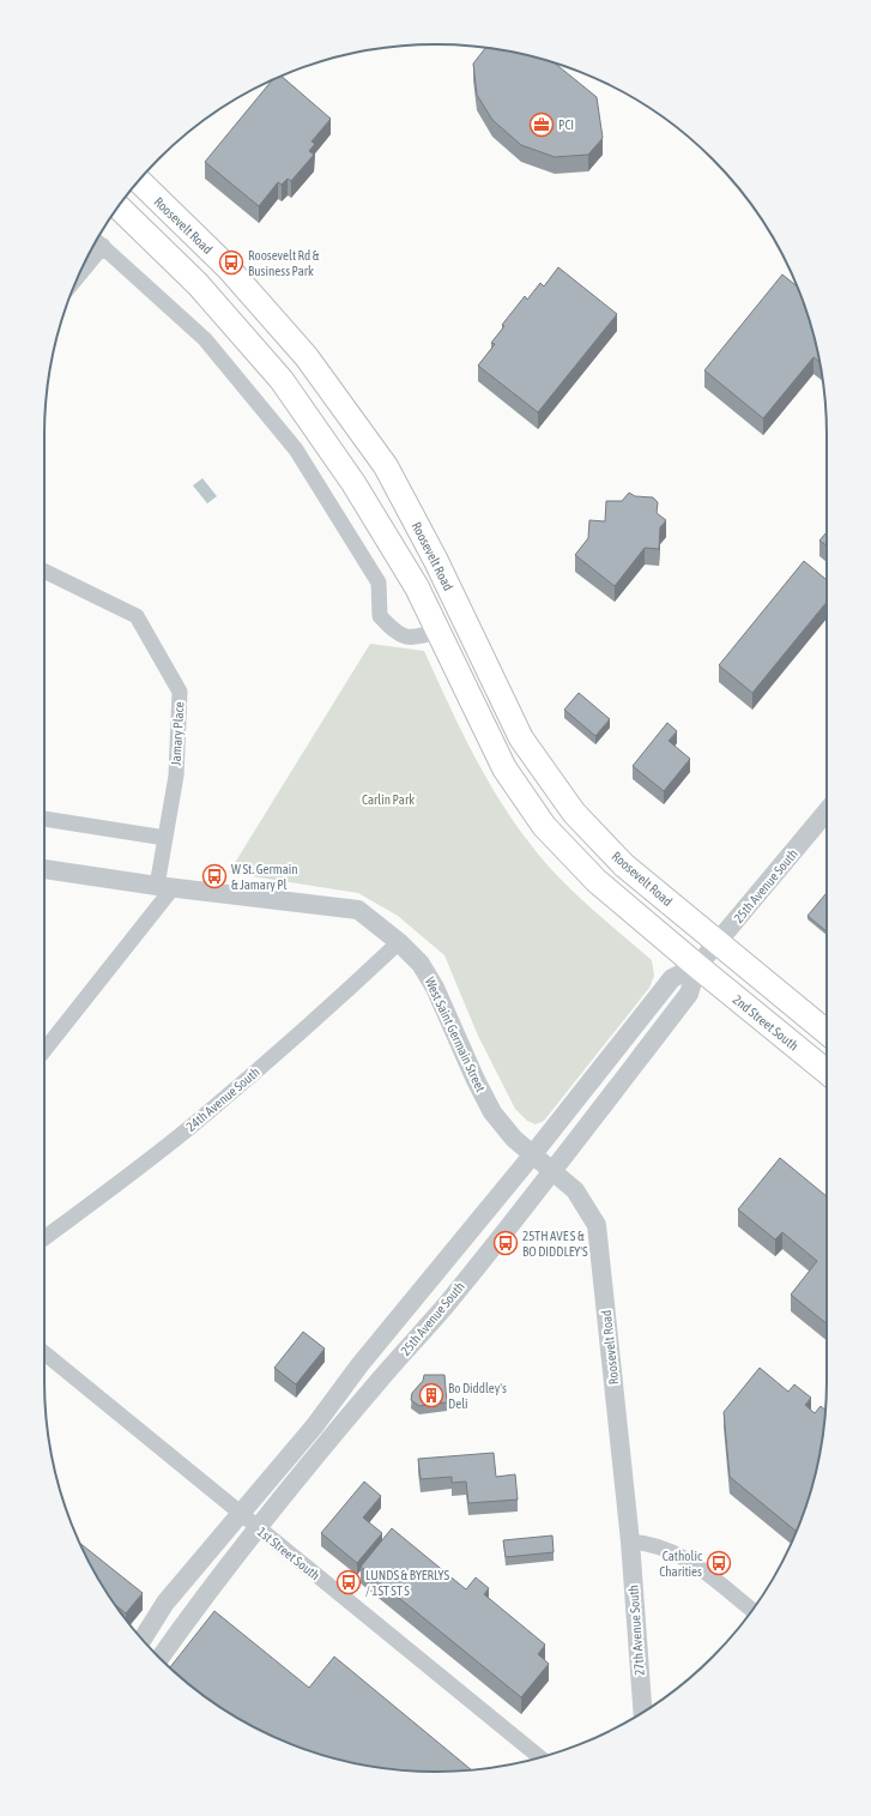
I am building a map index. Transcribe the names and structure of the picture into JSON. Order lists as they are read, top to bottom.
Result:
{
  "streets": {
    "main road": ["Roosevelt Road", "2nd Street South"],
    "street": [
      "Jamary Place",
      "25th Avenue South",
      "West Saint Germain Street",
      "24th Avenue South",
      "1st Street South",
      "27th Avenue South"
    ]
  },
  "crossings": [
    ["Roosevelt Road", "25th Avenue South"],
    ["Roosevelt Road", "West Saint Germain Street"],
    ["Roosevelt Road", "27th Avenue South"],
    ["Jamary Place", "West Saint Germain Street"],
    ["25th Avenue South", "2nd Street South"],
    ["25th Avenue South", "West Saint Germain Street"],
    ["25th Avenue South", "1st Street South"],
    ["West Saint Germain Street", "24th Avenue South"]
  ],
  "parks": ["Carlin Park"],
  "places": {
    "office": ["PCI"],
    "bus stop": [
      "Roosevelt Rd & Business Park",
      "W St. Germain & Jamary Pl",
      "25TH AVE S & BO DIDDLEY'S",
      "Catholic Charities",
      "LUNDS & BYERLYS / 1ST ST S"
    ],
    "building": ["Bo Diddley's Deli"]
  }
}
